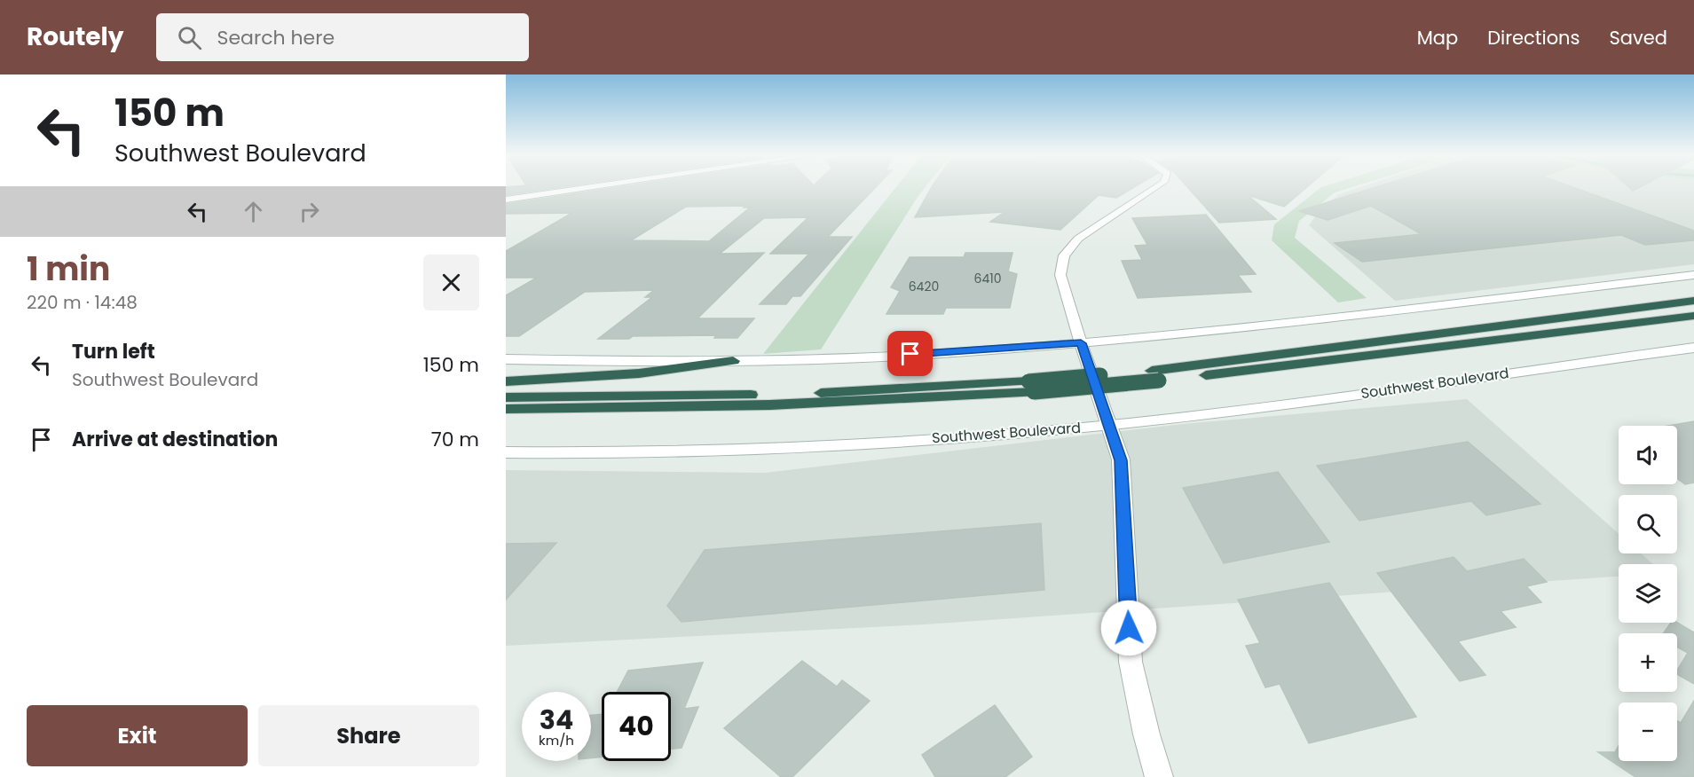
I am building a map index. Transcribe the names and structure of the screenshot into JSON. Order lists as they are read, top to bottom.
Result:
{
  "streets": {
    "main road": ["Southwest Boulevard"]
  },
  "house_numbers": ["6410", "6420"],
  "page": {
    "header": "Routely",
    "search": "Search here",
    "nav": ["Map", "Directions", "Saved"],
    "turn": ["150 m", "Southwest Boulevard"],
    "heading": ["1 min", "220 m · 14:48"],
    "list": [
      {
        "name": "Turn left",
        "note": "Southwest Boulevard",
        "value": "150 m"
      },
      {
        "name": "Arrive at destination",
        "value": "70 m"
      }
    ],
    "map_buttons": ["+", "−"],
    "speed": "34 km/h",
    "limit": "40",
    "buttons": ["Exit", "Share"]
  }
}
